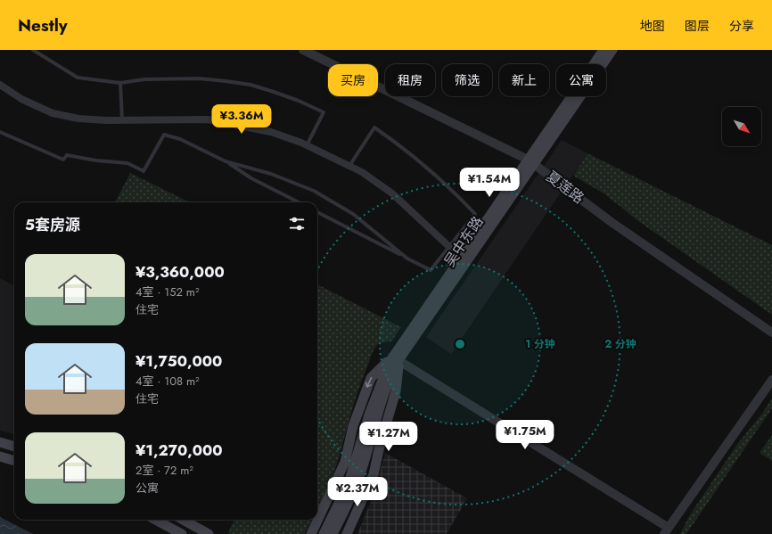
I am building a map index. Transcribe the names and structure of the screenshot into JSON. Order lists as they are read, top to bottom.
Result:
{
  "streets": {
    "main road": ["吴中东路"],
    "street": ["夏莲路"]
  },
  "crossings": [
    ["夏莲路", "吴中东路"]
  ],
  "north": "bottom right",
  "page": {
    "header": "Nestly",
    "nav": ["地图", "图层", "分享"],
    "chip": [
      "买房",
      "租房",
      "筛选",
      "新上",
      "公寓"
    ],
    "price": [
      "¥3.36M",
      "¥1.54M",
      "¥1.75M",
      "¥1.27M",
      "¥2.37M"
    ],
    "heading": "5套房源",
    "list": [
      {
        "name": "¥3,360,000",
        "note": "4室 · 152 m² · 住宅"
      },
      {
        "name": "¥1,750,000",
        "note": "4室 · 108 m² · 住宅"
      },
      {
        "name": "¥1,270,000",
        "note": "2室 · 72 m² · 公寓"
      }
    ]
  },
  "rings": ["1 分钟", "2 分钟"]
}
